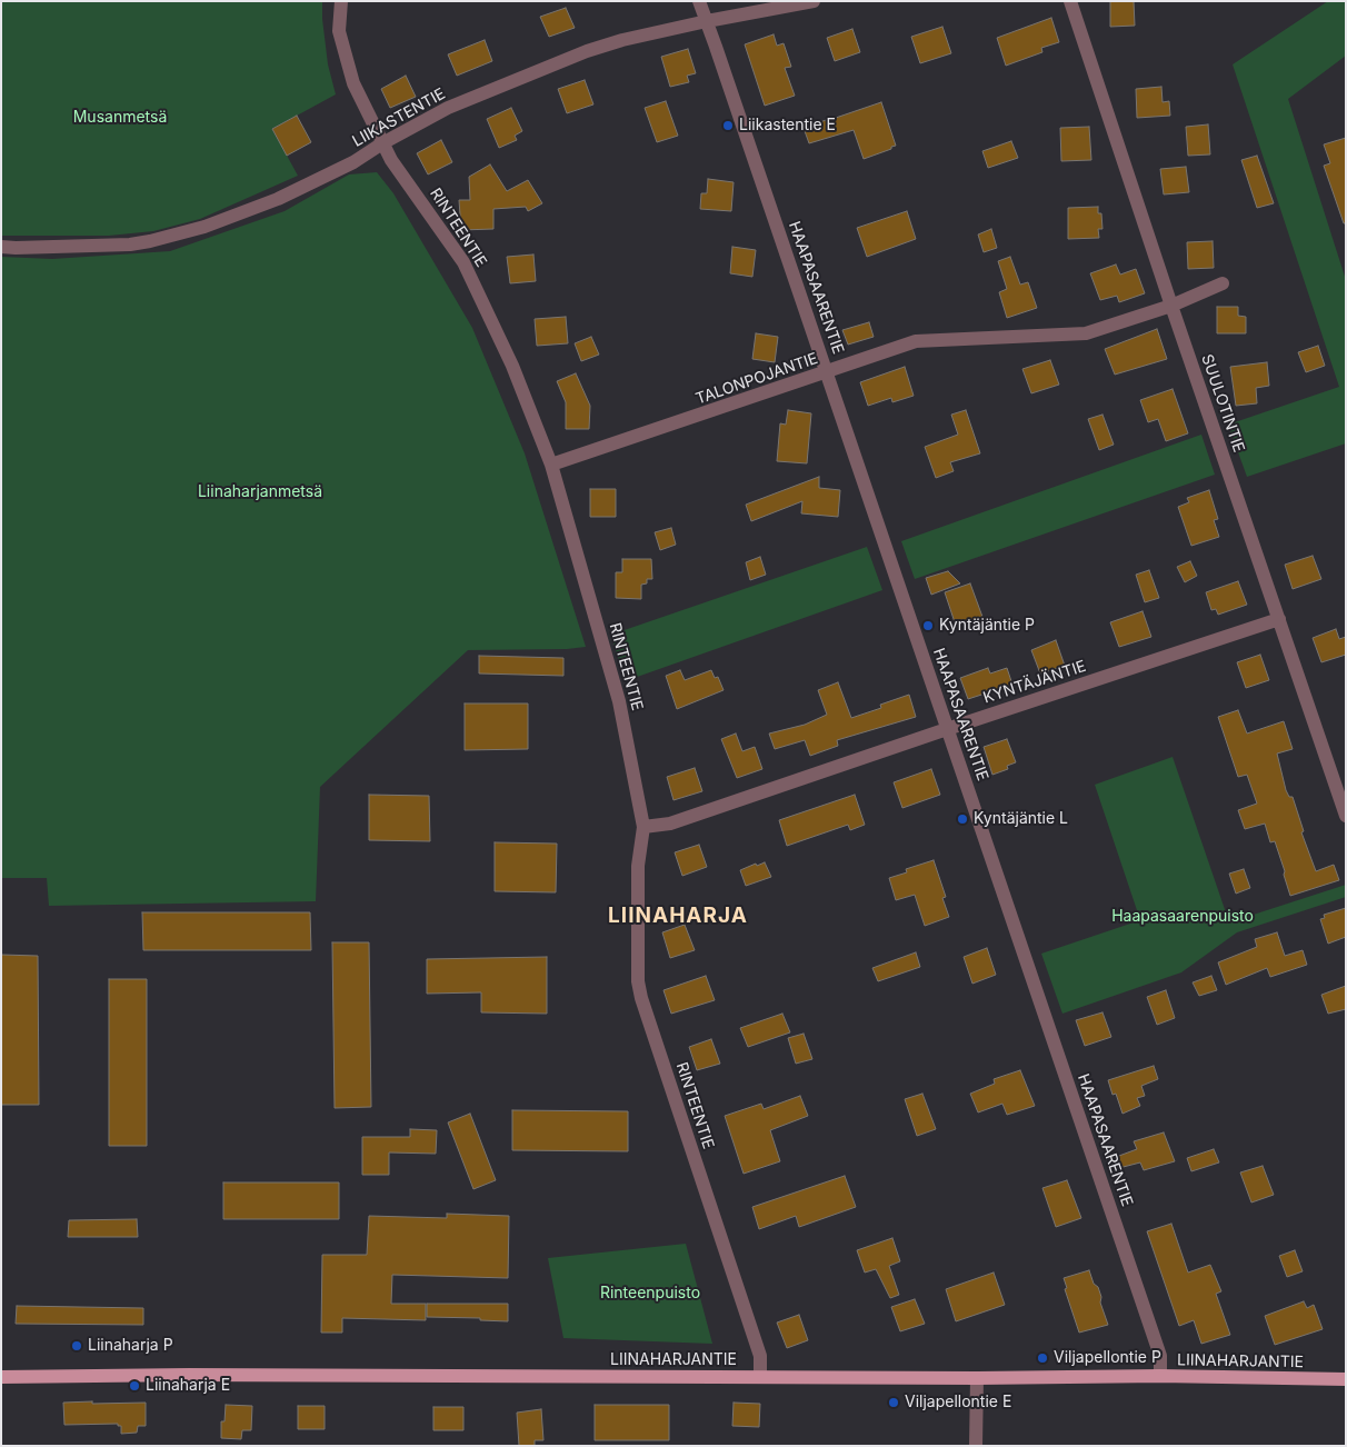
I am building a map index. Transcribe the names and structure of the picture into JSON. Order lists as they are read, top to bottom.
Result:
{
  "streets": {
    "main road": ["LIINAHARJANTIE"],
    "street": [
      "LIIKASTENTIE",
      "RINTEENTIE",
      "HAAPASAARENTIE",
      "TALONPOJANTIE",
      "SUULOTINTIE",
      "KYNTÄJÄNTIE"
    ]
  },
  "crossings": [
    ["LIIKASTENTIE", "RINTEENTIE"],
    ["LIIKASTENTIE", "HAAPASAARENTIE"],
    ["RINTEENTIE", "TALONPOJANTIE"],
    ["RINTEENTIE", "KYNTÄJÄNTIE"],
    ["RINTEENTIE", "LIINAHARJANTIE"],
    ["HAAPASAARENTIE", "TALONPOJANTIE"],
    ["HAAPASAARENTIE", "KYNTÄJÄNTIE"],
    ["HAAPASAARENTIE", "LIINAHARJANTIE"],
    ["TALONPOJANTIE", "SUULOTINTIE"],
    ["SUULOTINTIE", "KYNTÄJÄNTIE"]
  ],
  "districts": ["LIINAHARJA"],
  "parks": [
    "Musanmetsä",
    "Liinaharjanmetsä",
    "Haapasaarenpuisto",
    "Rinteenpuisto"
  ],
  "places": [
    "Liikastentie E",
    "Kyntäjäntie P",
    "Kyntäjäntie L",
    "Liinaharja P",
    "Viljapellontie P",
    "Liinaharja E",
    "Viljapellontie E"
  ]
}
